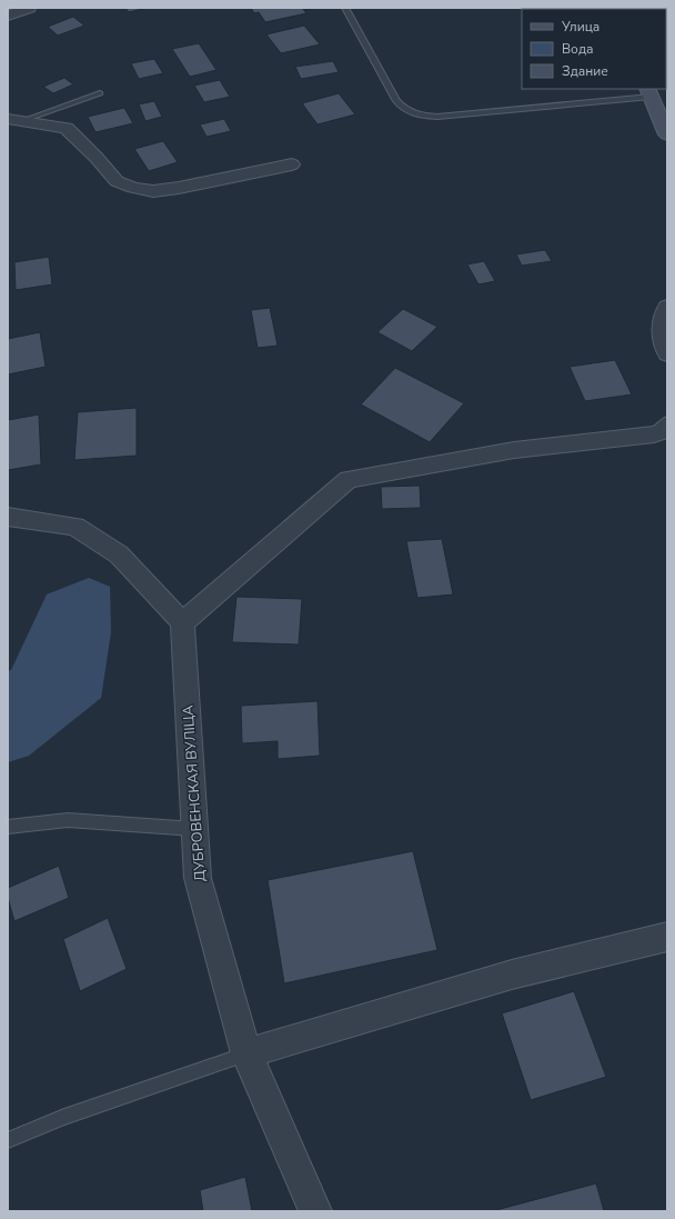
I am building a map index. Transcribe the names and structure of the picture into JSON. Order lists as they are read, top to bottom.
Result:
{
  "streets": {
    "street": ["ДУБРОВЕНСКАЯ ВУЛІЦА"]
  },
  "legend": ["Улица", "Вода", "Здание"]
}
